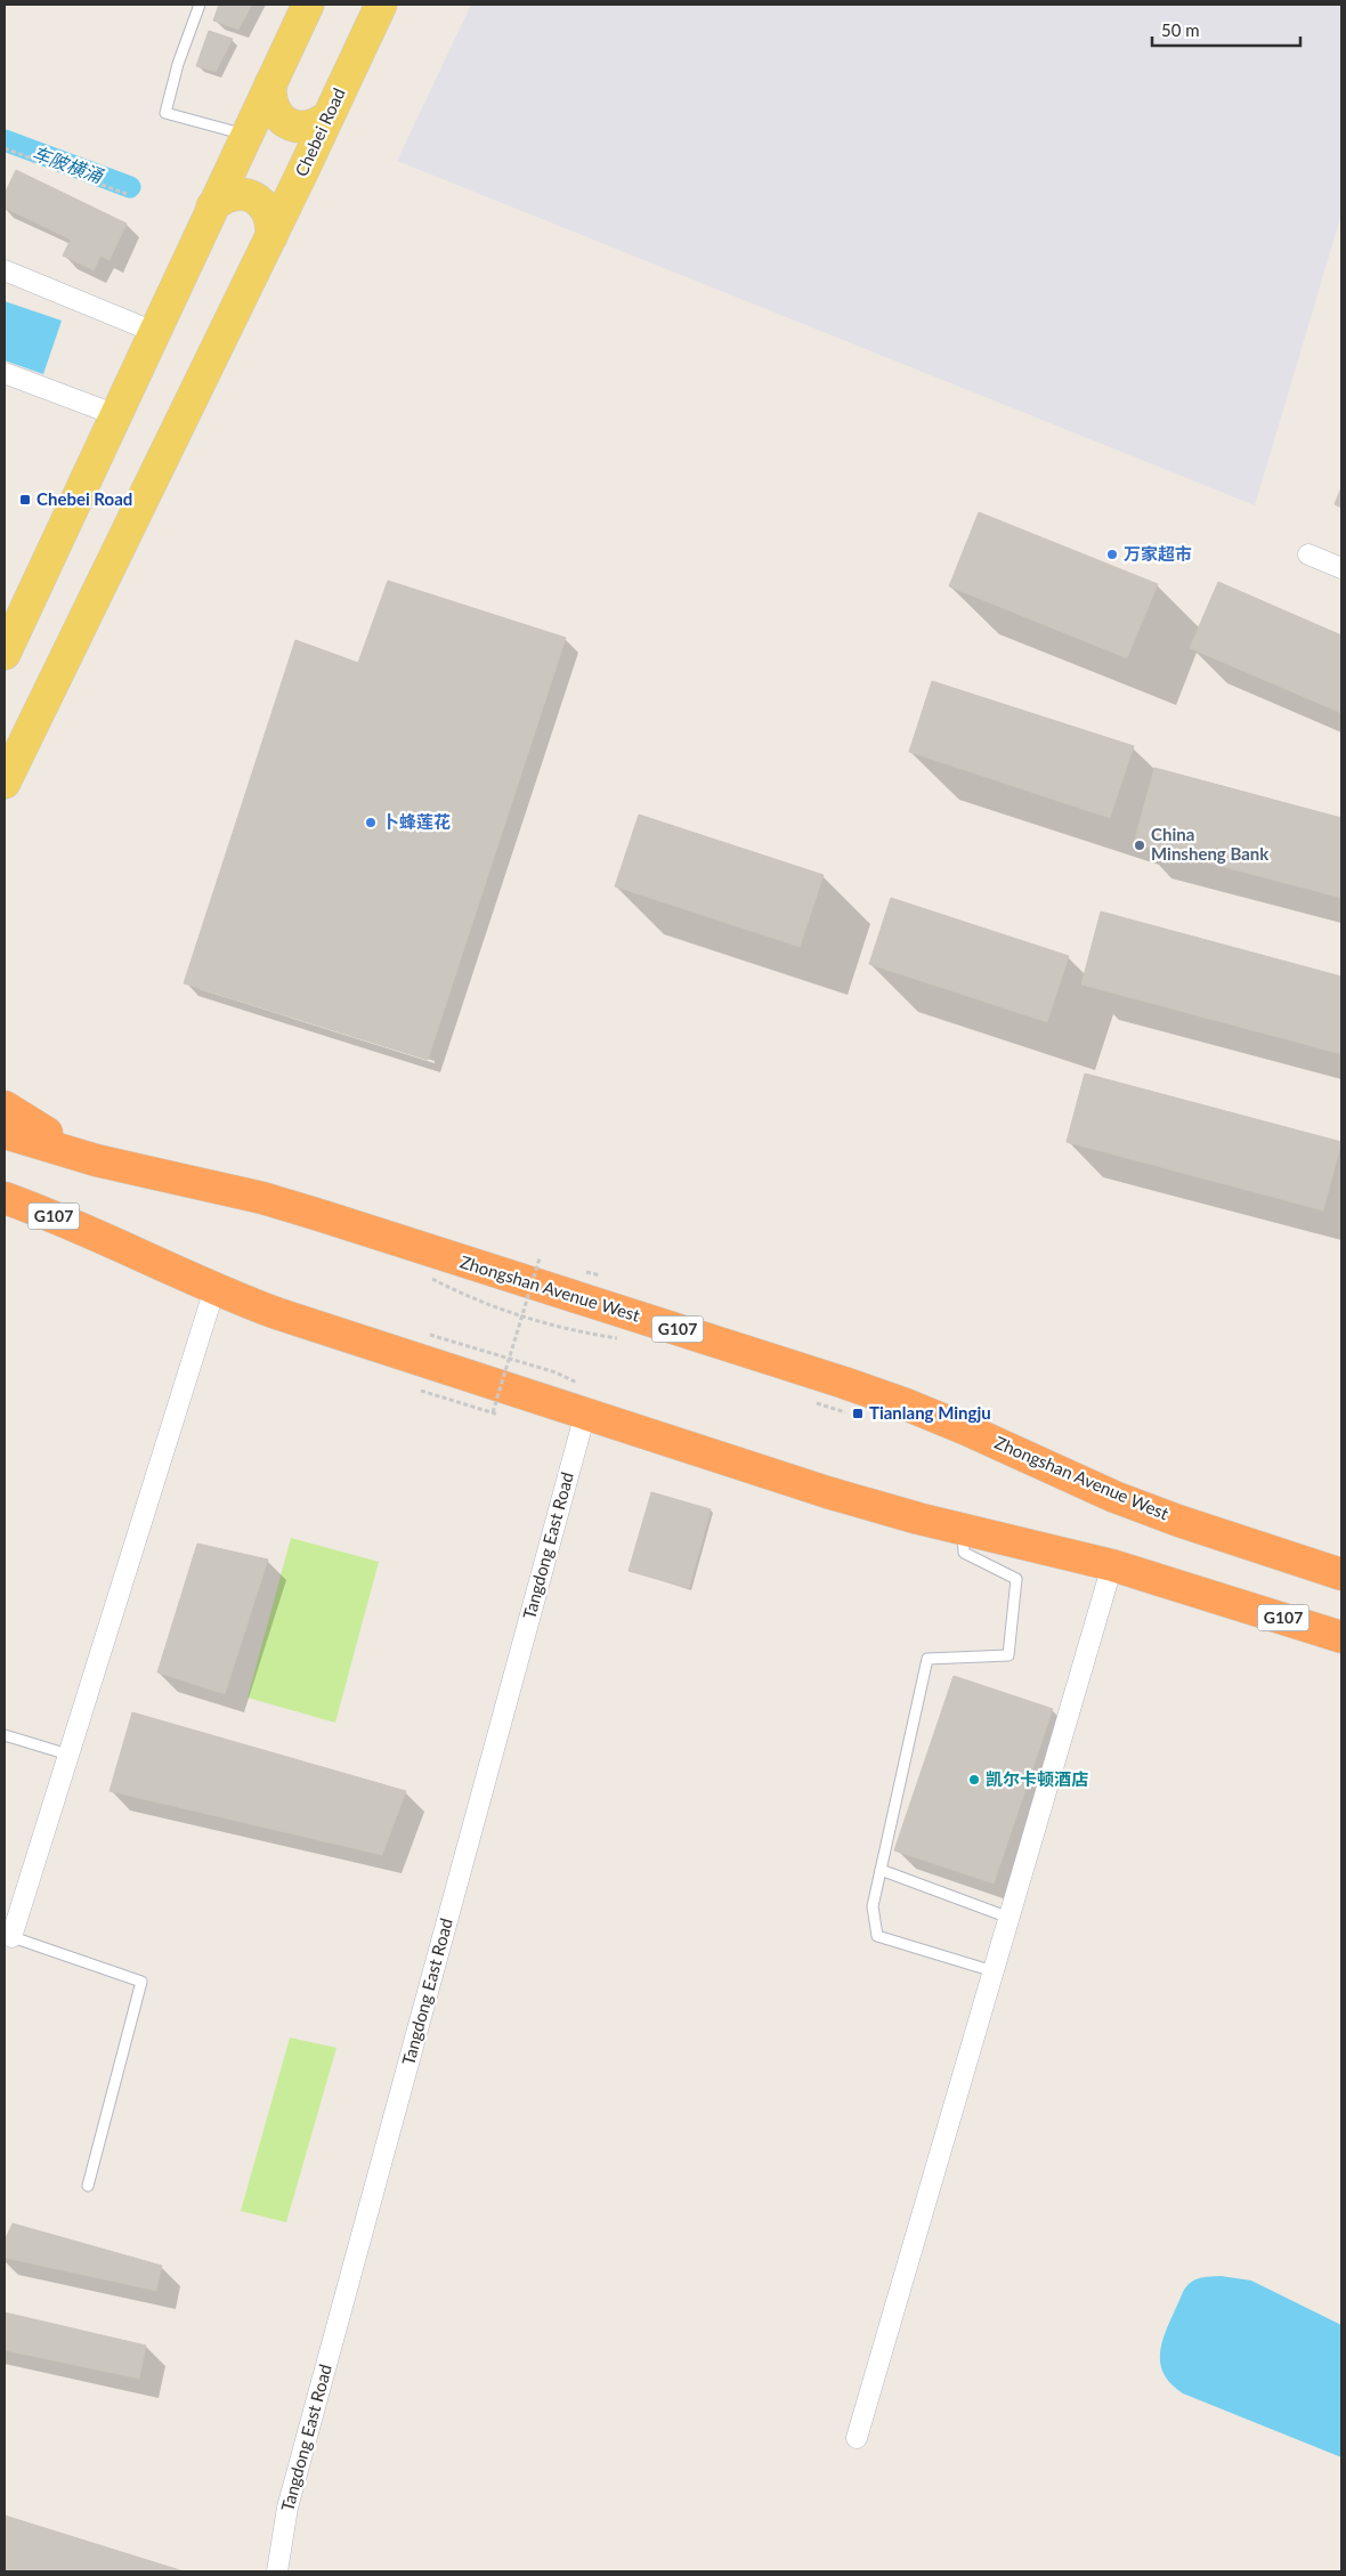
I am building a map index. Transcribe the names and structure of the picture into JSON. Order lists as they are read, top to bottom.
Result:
{
  "streets": {
    "highway": ["G107", "Zhongshan Avenue West"],
    "main road": ["Chebei Road"],
    "street": ["Tangdong East Road"]
  },
  "crossings": [
    ["G107", "Tangdong East Road"]
  ],
  "water": ["车陂横涌"],
  "places": {
    "transit": ["Chebei Road", "Tianlang Mingju"],
    "other": [
      "万家超市",
      "卜蜂莲花",
      "China Minsheng Bank",
      "凯尔卡顿酒店"
    ]
  },
  "scale_bar": "50 m"
}
